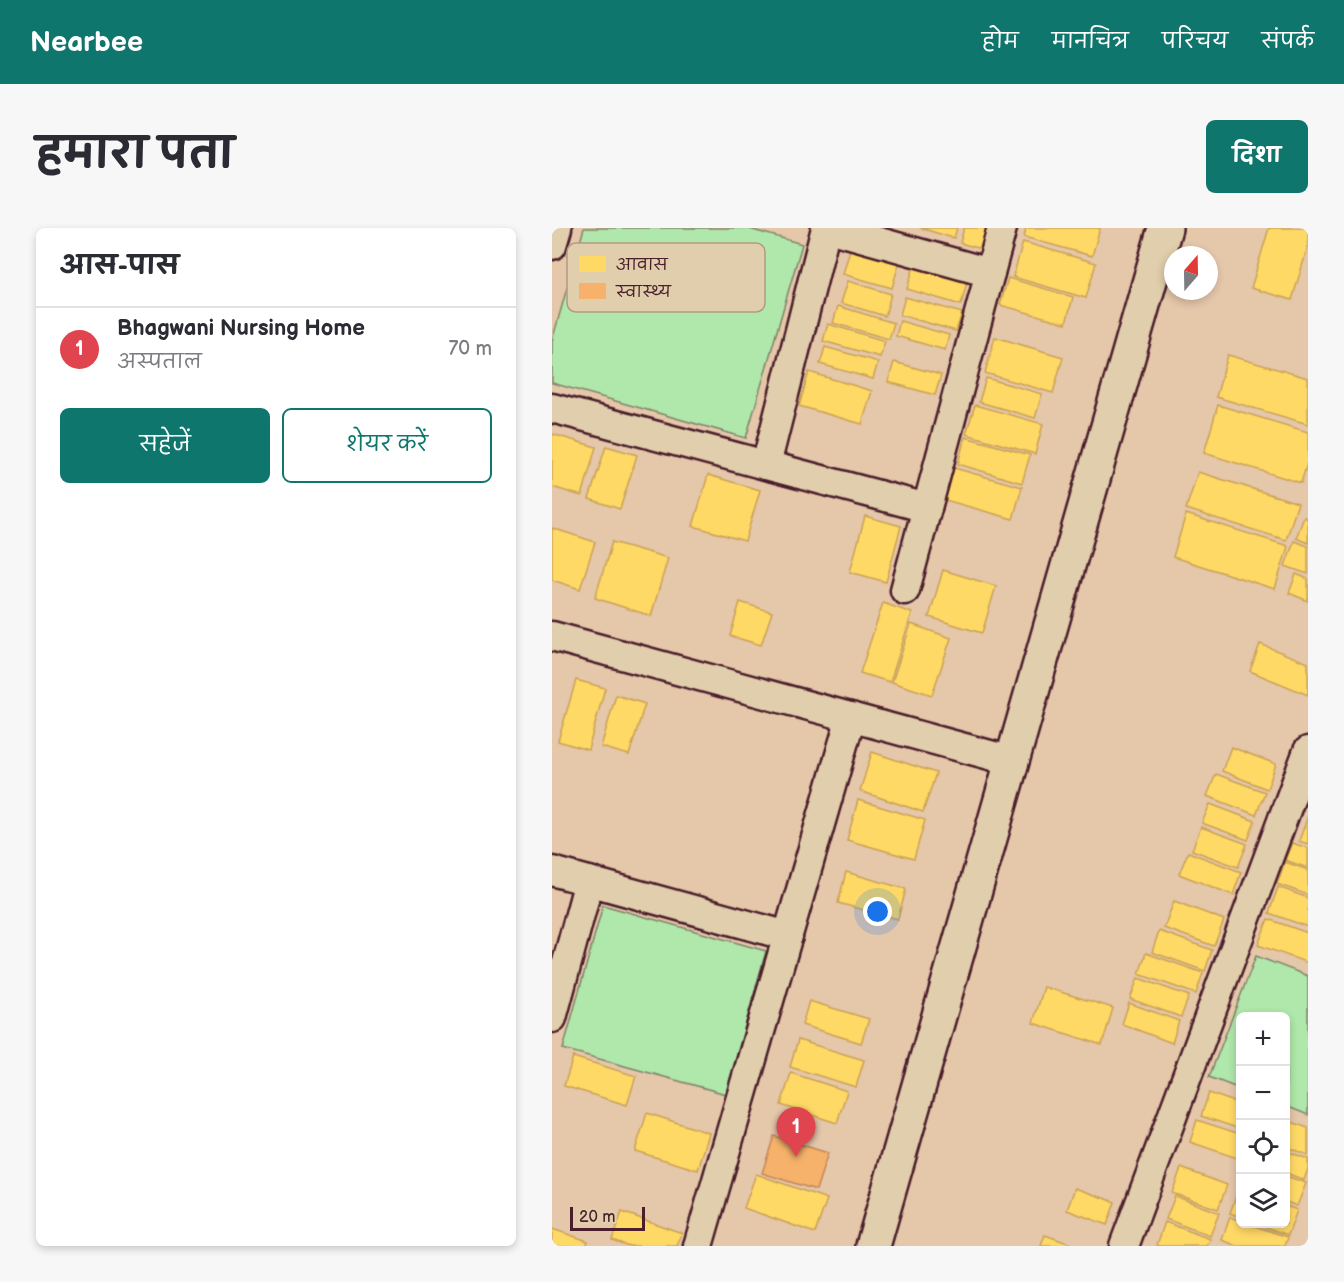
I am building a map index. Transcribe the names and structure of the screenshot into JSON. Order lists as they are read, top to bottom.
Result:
{
  "legend": ["आवास", "स्वास्थ्य"],
  "scale_bar": "20 m",
  "north": "top",
  "page": {
    "header": "Nearbee",
    "nav": [
      "होम",
      "मानचित्र",
      "परिचय",
      "संपर्क"
    ],
    "title": "हमारा पता",
    "buttons": [
      "दिशा",
      ["सहेजें", "शेयर करें"]
    ],
    "heading": "आस-पास",
    "list": [
      {
        "mark": "1",
        "name": "Bhagwani Nursing Home",
        "note": "अस्पताल",
        "value": "70 m"
      }
    ],
    "map_buttons": ["+", "−"],
    "pins": "1",
    "scale": "20 m"
  }
}
